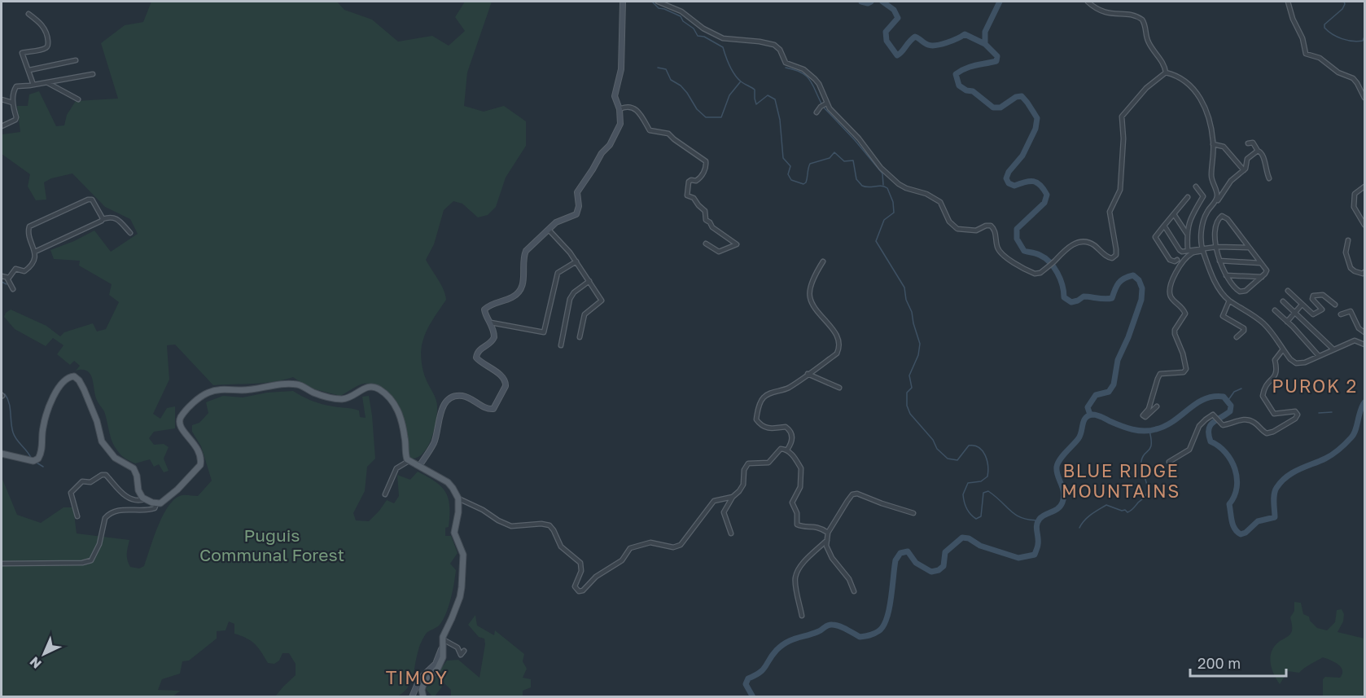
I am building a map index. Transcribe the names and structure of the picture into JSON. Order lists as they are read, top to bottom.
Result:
{
  "districts": ["PUROK 2", "BLUE RIDGE MOUNTAINS", "TIMOY"],
  "parks": ["Puguis Communal Forest"],
  "scale_bar": "200 m",
  "north": "bottom left"
}
